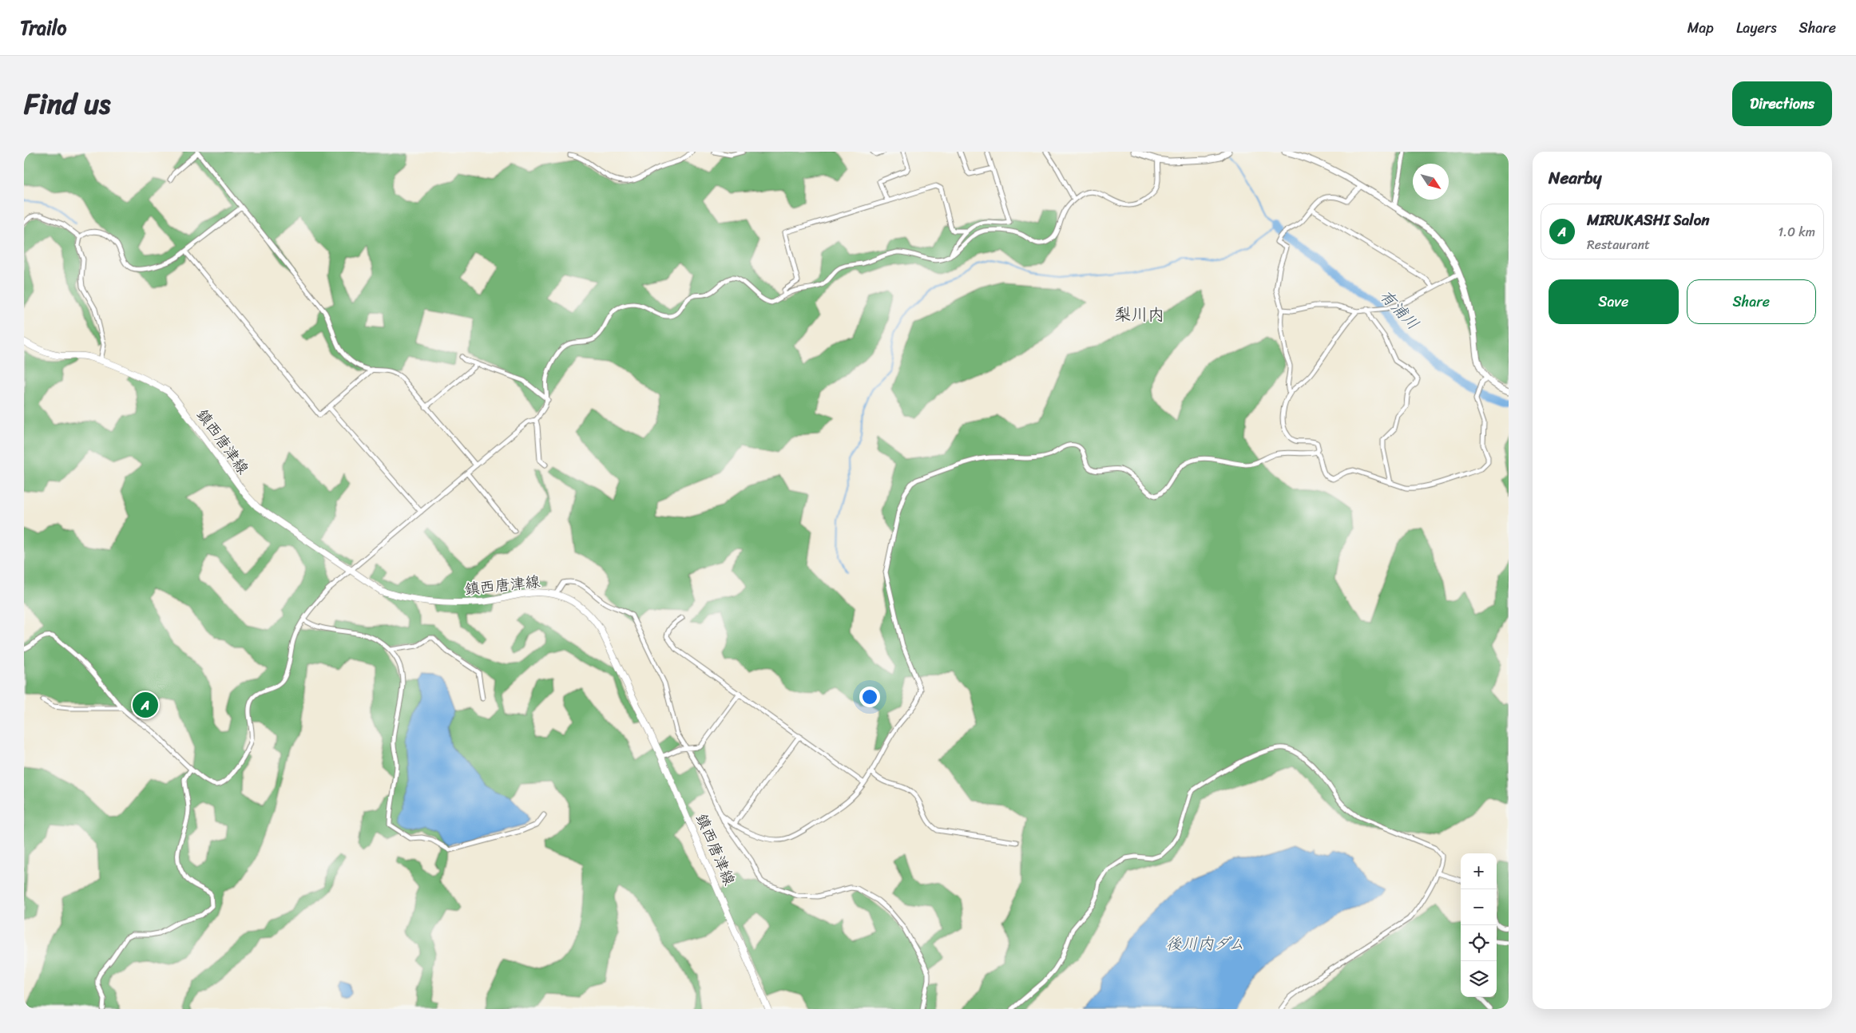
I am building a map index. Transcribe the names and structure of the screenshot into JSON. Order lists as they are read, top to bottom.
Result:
{
  "streets": {
    "main road": ["鎮西唐津線"]
  },
  "districts": ["梨川内"],
  "water": ["有浦川", "後川内ダム"],
  "north": "bottom right",
  "page": {
    "header": "Trailo",
    "nav": ["Map", "Layers", "Share"],
    "title": "Find us",
    "buttons": [
      "Directions",
      ["Save", "Share"]
    ],
    "heading": "Nearby",
    "list": [
      {
        "mark": "A",
        "name": "MIRUKASHI Salon",
        "note": "Restaurant",
        "value": "1.0 km"
      }
    ],
    "pins": "A",
    "map_buttons": ["+", "−"]
  }
}
